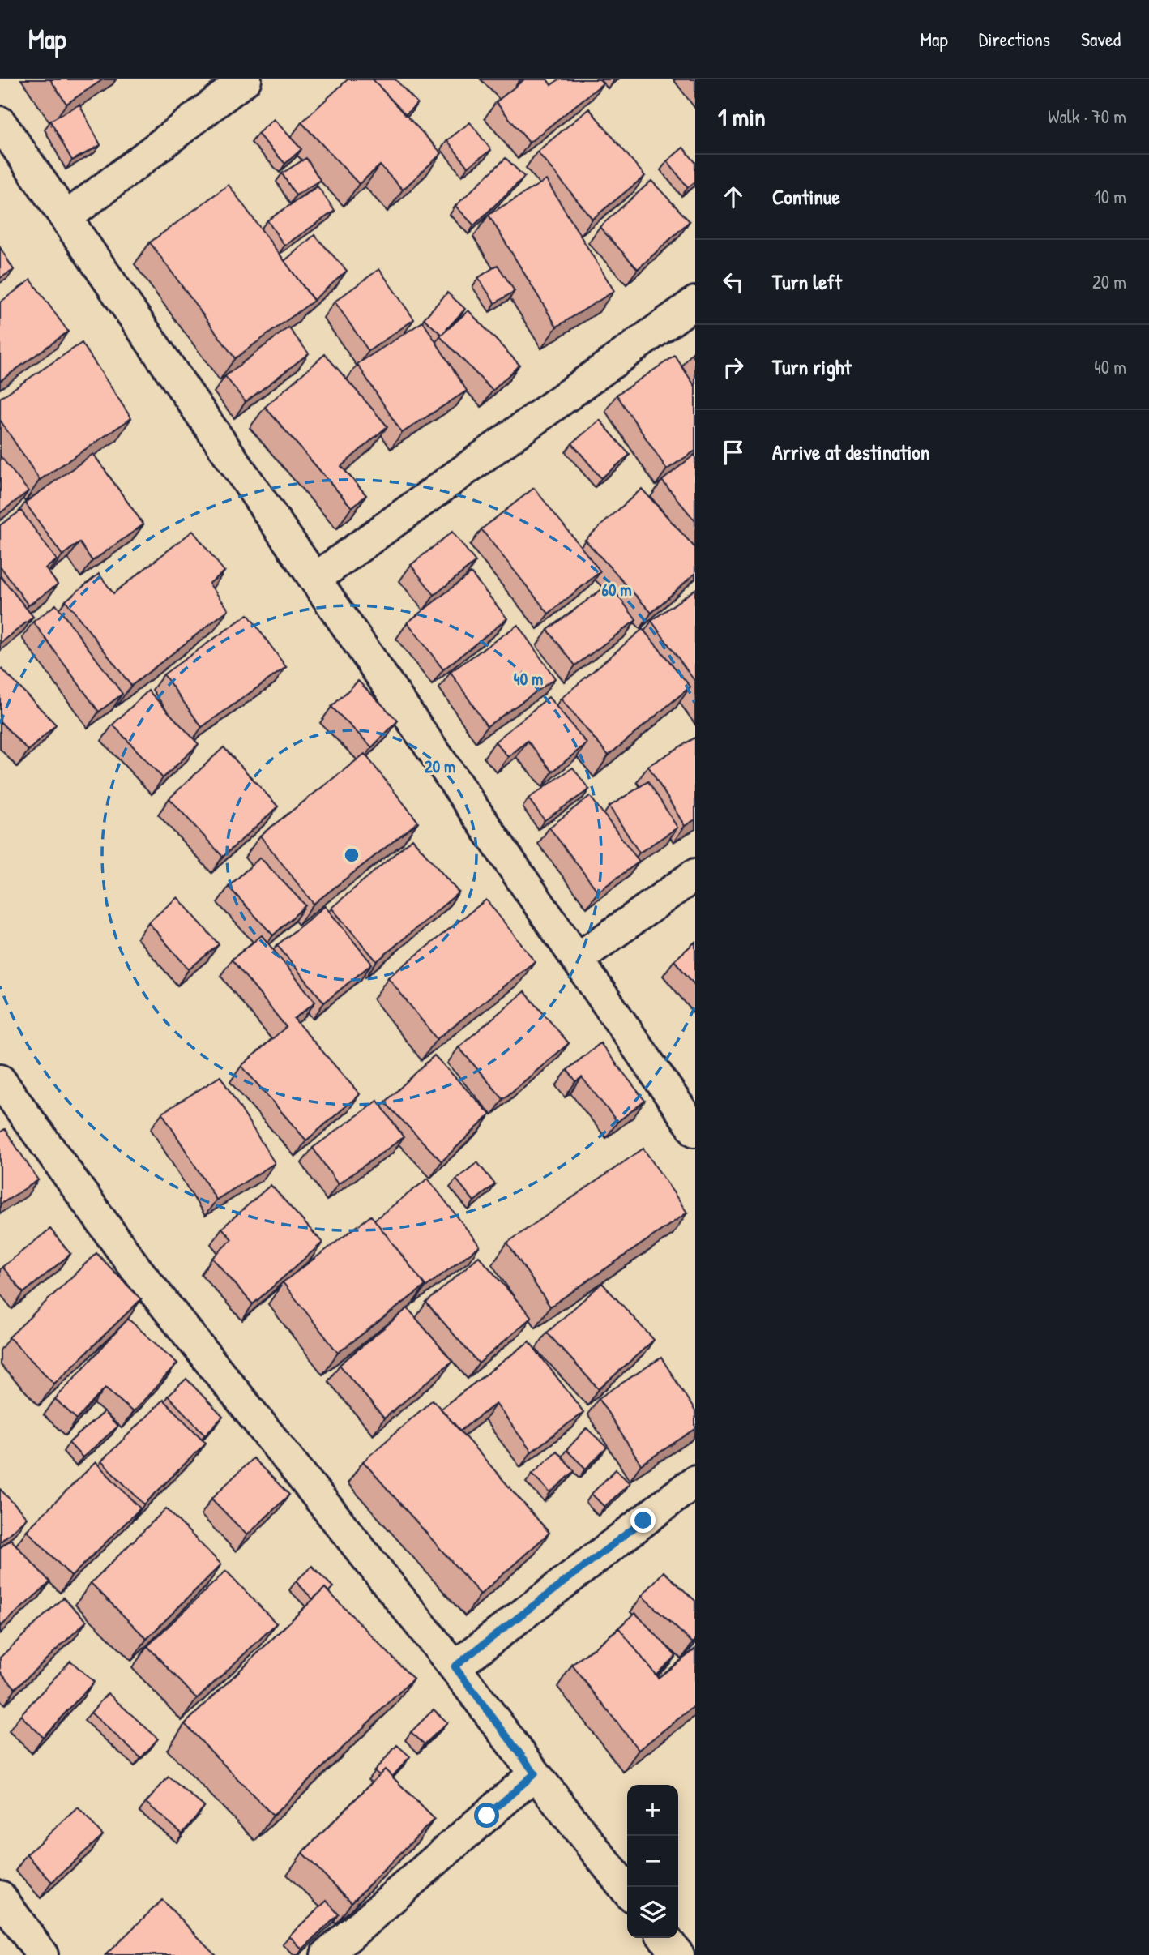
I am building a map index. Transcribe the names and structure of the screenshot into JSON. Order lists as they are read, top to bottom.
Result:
{
  "page": {
    "header": "Map",
    "nav": ["Map", "Directions", "Saved"],
    "heading": ["1 min", "Walk · 70 m"],
    "list": [
      ["Continue", "10 m"],
      ["Turn left", "20 m"],
      ["Turn right", "40 m"],
      "Arrive at destination"
    ],
    "map_buttons": ["+", "−"]
  },
  "rings": ["60 m", "40 m", "20 m"]
}
